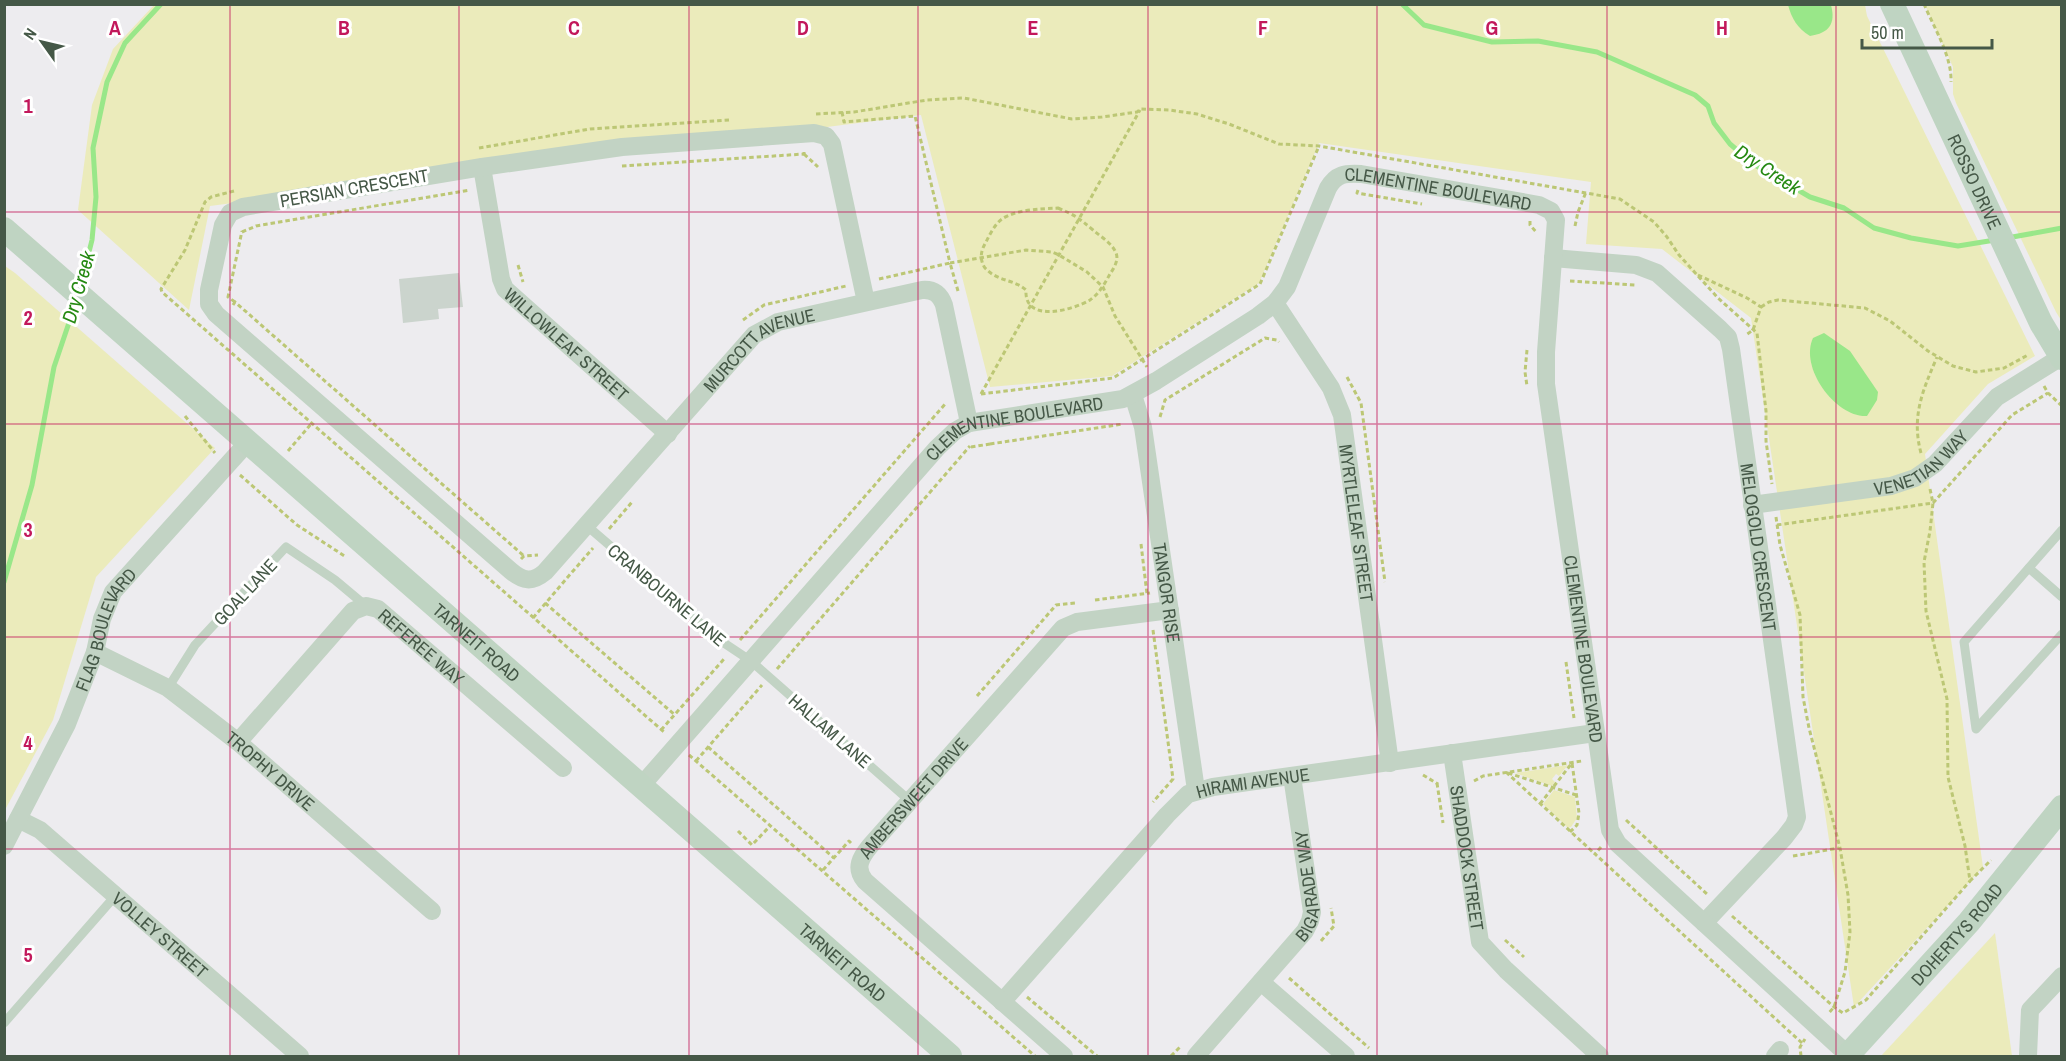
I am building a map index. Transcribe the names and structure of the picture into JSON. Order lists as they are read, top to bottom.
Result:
{
  "streets": {
    "street": [
      "ROSSO DRIVE",
      "PERSIAN CRESCENT",
      "CLEMENTINE BOULEVARD",
      "WILLOWLEAF STREET",
      "MURCOTT AVENUE",
      "VENETIAN WAY",
      "MYRTLELEAF STREET",
      "MELOGOLD CRESCENT",
      "TANGOR RISE",
      "FLAG BOULEVARD",
      "TARNEIT ROAD",
      "REFEREE WAY",
      "TROPHY DRIVE",
      "HIRAMI AVENUE",
      "AMBERSWEET DRIVE",
      "SHADDOCK STREET",
      "BIGARADE WAY",
      "VOLLEY STREET",
      "DOHERTYS ROAD"
    ],
    "lane": ["GOAL LANE", "CRANBOURNE LANE", "HALLAM LANE"]
  },
  "crossings": [
    ["ROSSO DRIVE", "VENETIAN WAY"],
    ["PERSIAN CRESCENT", "WILLOWLEAF STREET"],
    ["PERSIAN CRESCENT", "MURCOTT AVENUE"],
    ["CLEMENTINE BOULEVARD", "MYRTLELEAF STREET"],
    ["CLEMENTINE BOULEVARD", "MELOGOLD CRESCENT"],
    ["CLEMENTINE BOULEVARD", "TANGOR RISE"],
    ["CLEMENTINE BOULEVARD", "CRANBOURNE LANE"],
    ["CLEMENTINE BOULEVARD", "TARNEIT ROAD"],
    ["CLEMENTINE BOULEVARD", "HALLAM LANE"],
    ["CLEMENTINE BOULEVARD", "HIRAMI AVENUE"],
    ["WILLOWLEAF STREET", "MURCOTT AVENUE"],
    ["MURCOTT AVENUE", "CRANBOURNE LANE"],
    ["VENETIAN WAY", "MELOGOLD CRESCENT"],
    ["MYRTLELEAF STREET", "HIRAMI AVENUE"],
    ["GOAL LANE", "REFEREE WAY"],
    ["GOAL LANE", "TROPHY DRIVE"],
    ["TANGOR RISE", "HIRAMI AVENUE"],
    ["TANGOR RISE", "AMBERSWEET DRIVE"],
    ["CRANBOURNE LANE", "HALLAM LANE"],
    ["FLAG BOULEVARD", "TARNEIT ROAD"],
    ["FLAG BOULEVARD", "TROPHY DRIVE"],
    ["FLAG BOULEVARD", "VOLLEY STREET"],
    ["REFEREE WAY", "TROPHY DRIVE"],
    ["HALLAM LANE", "AMBERSWEET DRIVE"],
    ["HIRAMI AVENUE", "AMBERSWEET DRIVE"],
    ["HIRAMI AVENUE", "SHADDOCK STREET"],
    ["HIRAMI AVENUE", "BIGARADE WAY"]
  ],
  "water": ["Dry Creek"],
  "scale_bar": "50 m",
  "north": "top left",
  "grid": {
    "columns": [
      "A",
      "B",
      "C",
      "D",
      "E",
      "F",
      "G",
      "H"
    ],
    "rows": [
      "1",
      "2",
      "3",
      "4",
      "5"
    ]
  }
}
